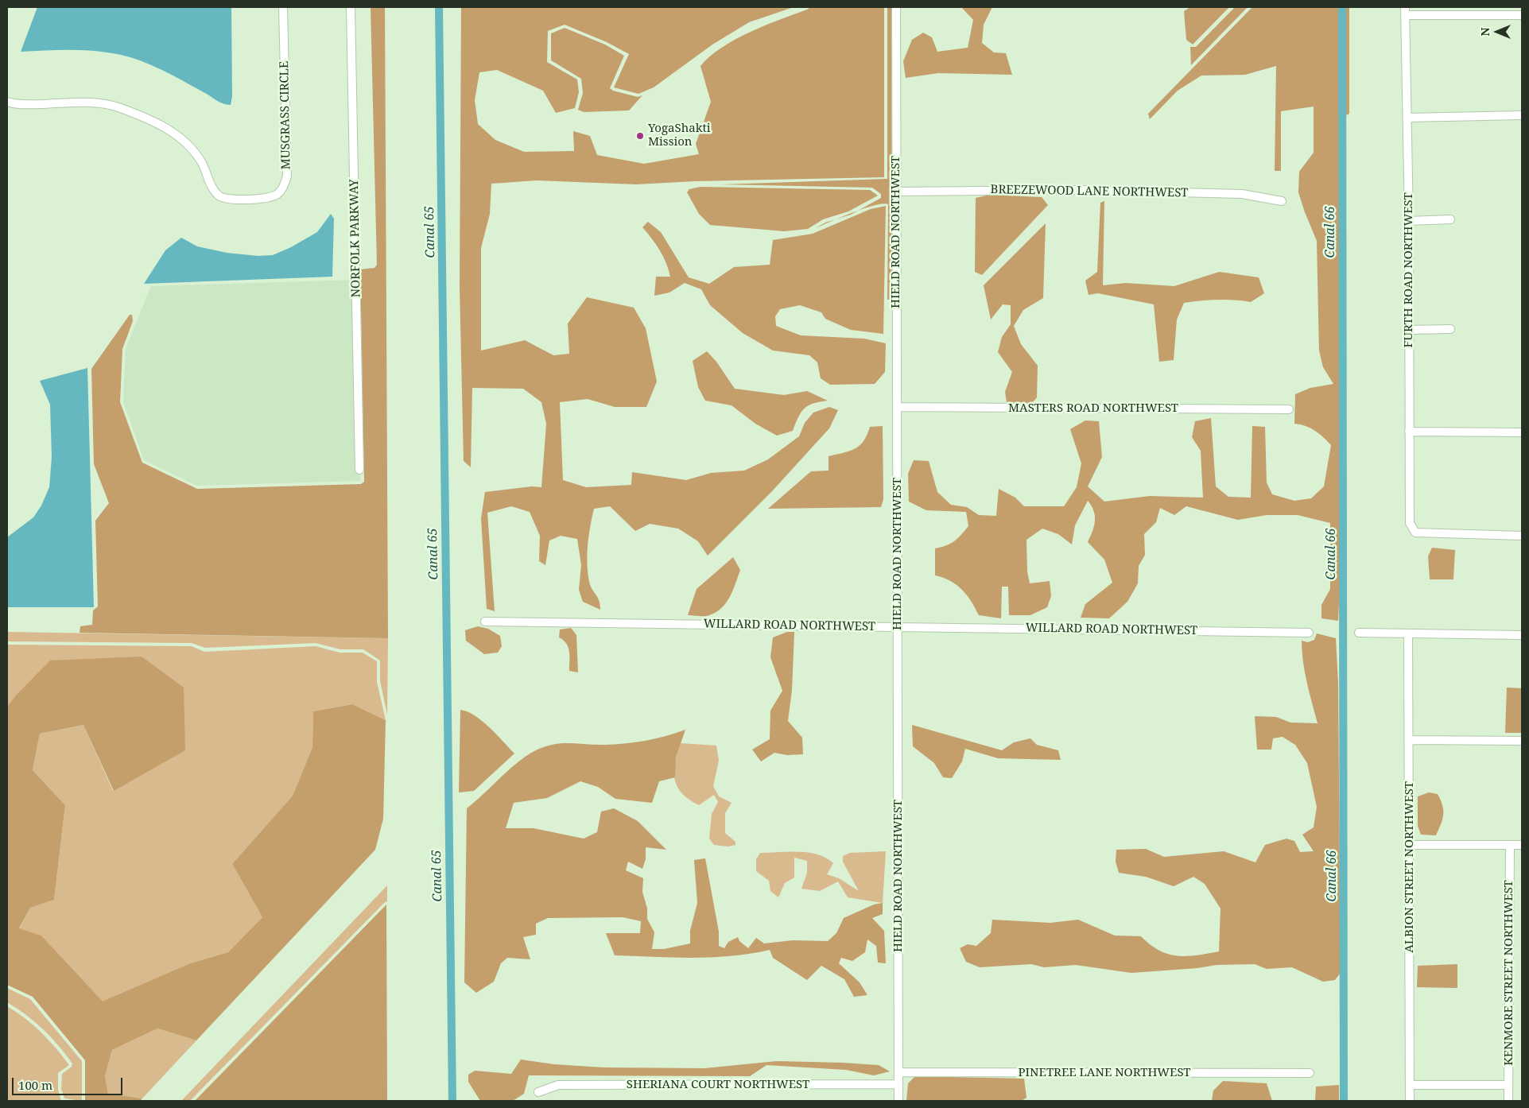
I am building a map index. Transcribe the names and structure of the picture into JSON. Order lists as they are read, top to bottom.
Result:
{
  "streets": {
    "street": [
      "MUSGRASS CIRCLE",
      "BREEZEWOOD LANE NORTHWEST",
      "HIELD ROAD NORTHWEST",
      "NORFOLK PARKWAY",
      "FURTH ROAD NORTHWEST",
      "MASTERS ROAD NORTHWEST",
      "WILLARD ROAD NORTHWEST",
      "ALBION STREET NORTHWEST",
      "KENMORE STREET NORTHWEST",
      "PINETREE LANE NORTHWEST",
      "SHERIANA COURT NORTHWEST"
    ]
  },
  "crossings": [
    ["BREEZEWOOD LANE NORTHWEST", "HIELD ROAD NORTHWEST"],
    ["HIELD ROAD NORTHWEST", "MASTERS ROAD NORTHWEST"],
    ["HIELD ROAD NORTHWEST", "WILLARD ROAD NORTHWEST"],
    ["HIELD ROAD NORTHWEST", "PINETREE LANE NORTHWEST"],
    ["HIELD ROAD NORTHWEST", "SHERIANA COURT NORTHWEST"]
  ],
  "water": ["Canal 65", "Canal 66"],
  "places": ["YogaShakti Mission"],
  "scale_bar": "100 m",
  "north": "left"
}
